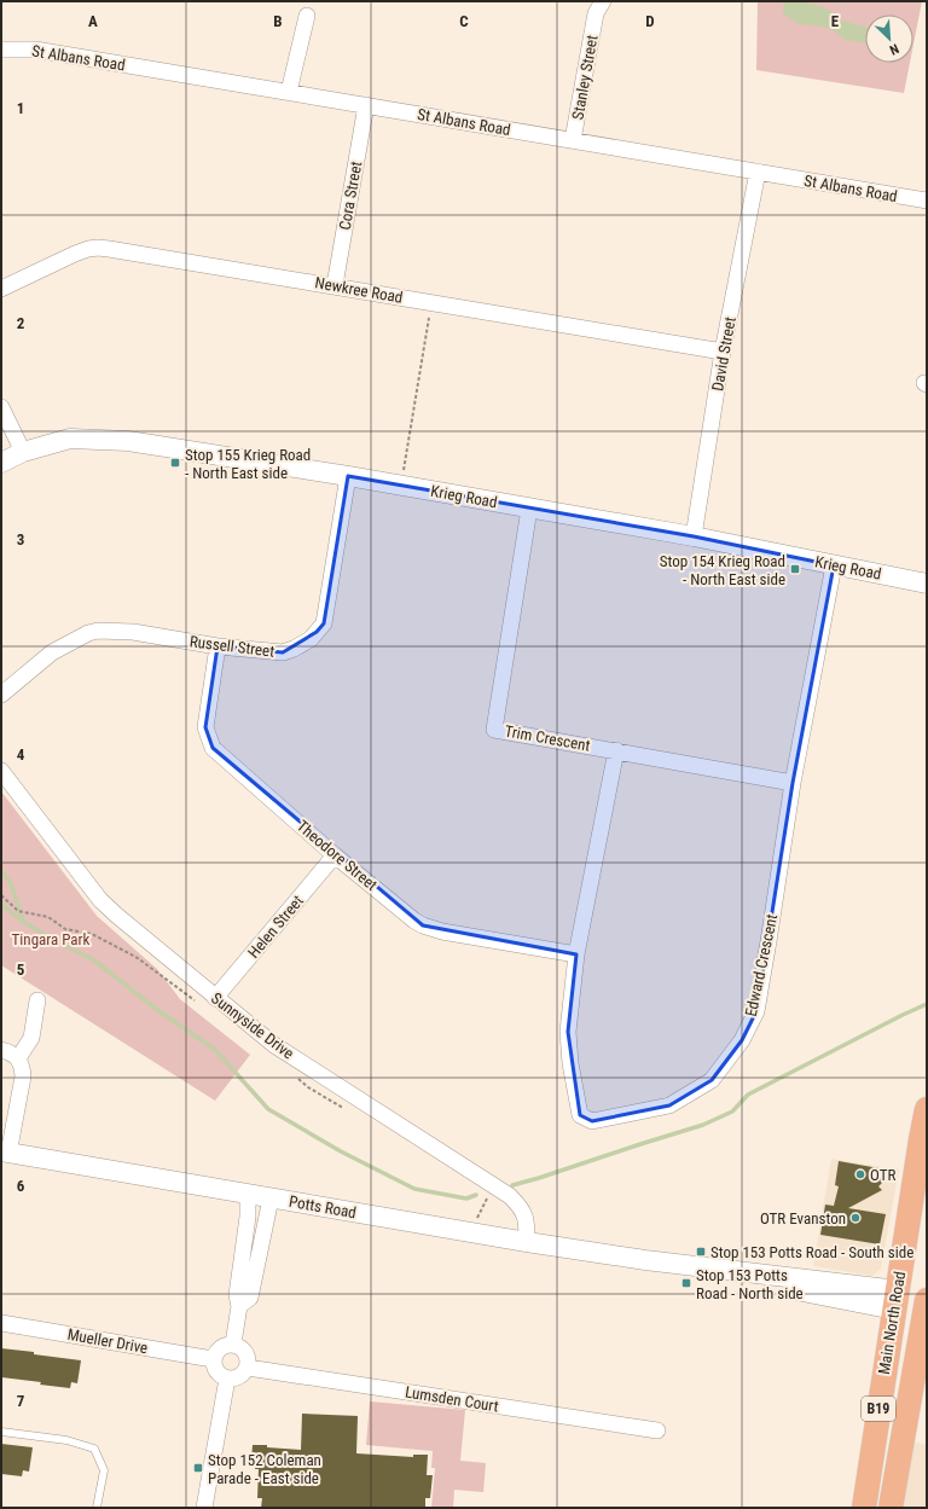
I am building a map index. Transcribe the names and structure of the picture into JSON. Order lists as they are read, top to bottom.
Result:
{
  "streets": {
    "main road": ["Main North Road", "B19"],
    "street": [
      "St Albans Road",
      "Stanley Street",
      "Cora Street",
      "Newkree Road",
      "David Street",
      "Krieg Road",
      "Russell Street",
      "Trim Crescent",
      "Theodore Street",
      "Helen Street",
      "Edward Crescent",
      "Sunnyside Drive",
      "Potts Road",
      "Mueller Drive",
      "Lumsden Court"
    ]
  },
  "crossings": [
    ["St Albans Road", "Stanley Street"],
    ["St Albans Road", "Cora Street"],
    ["St Albans Road", "David Street"],
    ["Cora Street", "Newkree Road"],
    ["Newkree Road", "David Street"],
    ["David Street", "Krieg Road"],
    ["Krieg Road", "Russell Street"],
    ["Krieg Road", "Trim Crescent"],
    ["Krieg Road", "Edward Crescent"],
    ["Russell Street", "Theodore Street"],
    ["Trim Crescent", "Edward Crescent"],
    ["Theodore Street", "Helen Street"],
    ["Theodore Street", "Edward Crescent"],
    ["Helen Street", "Sunnyside Drive"],
    ["Sunnyside Drive", "Potts Road"],
    ["Potts Road", "Main North Road"],
    ["Mueller Drive", "Lumsden Court"]
  ],
  "parks": ["Tingara Park"],
  "places": {
    "transit": [
      "Stop 155 Krieg Road - North East side",
      "Stop 154 Krieg Road - North East side",
      "Stop 153 Potts Road - South side",
      "Stop 153 Potts Road - North side",
      "Stop 152 Coleman Parade - East side"
    ],
    "other": ["OTR", "OTR Evanston"]
  },
  "north": "bottom right",
  "grid": {
    "columns": [
      "A",
      "B",
      "C",
      "D",
      "E"
    ],
    "rows": [
      "1",
      "2",
      "3",
      "4",
      "5",
      "6",
      "7"
    ]
  }
}
